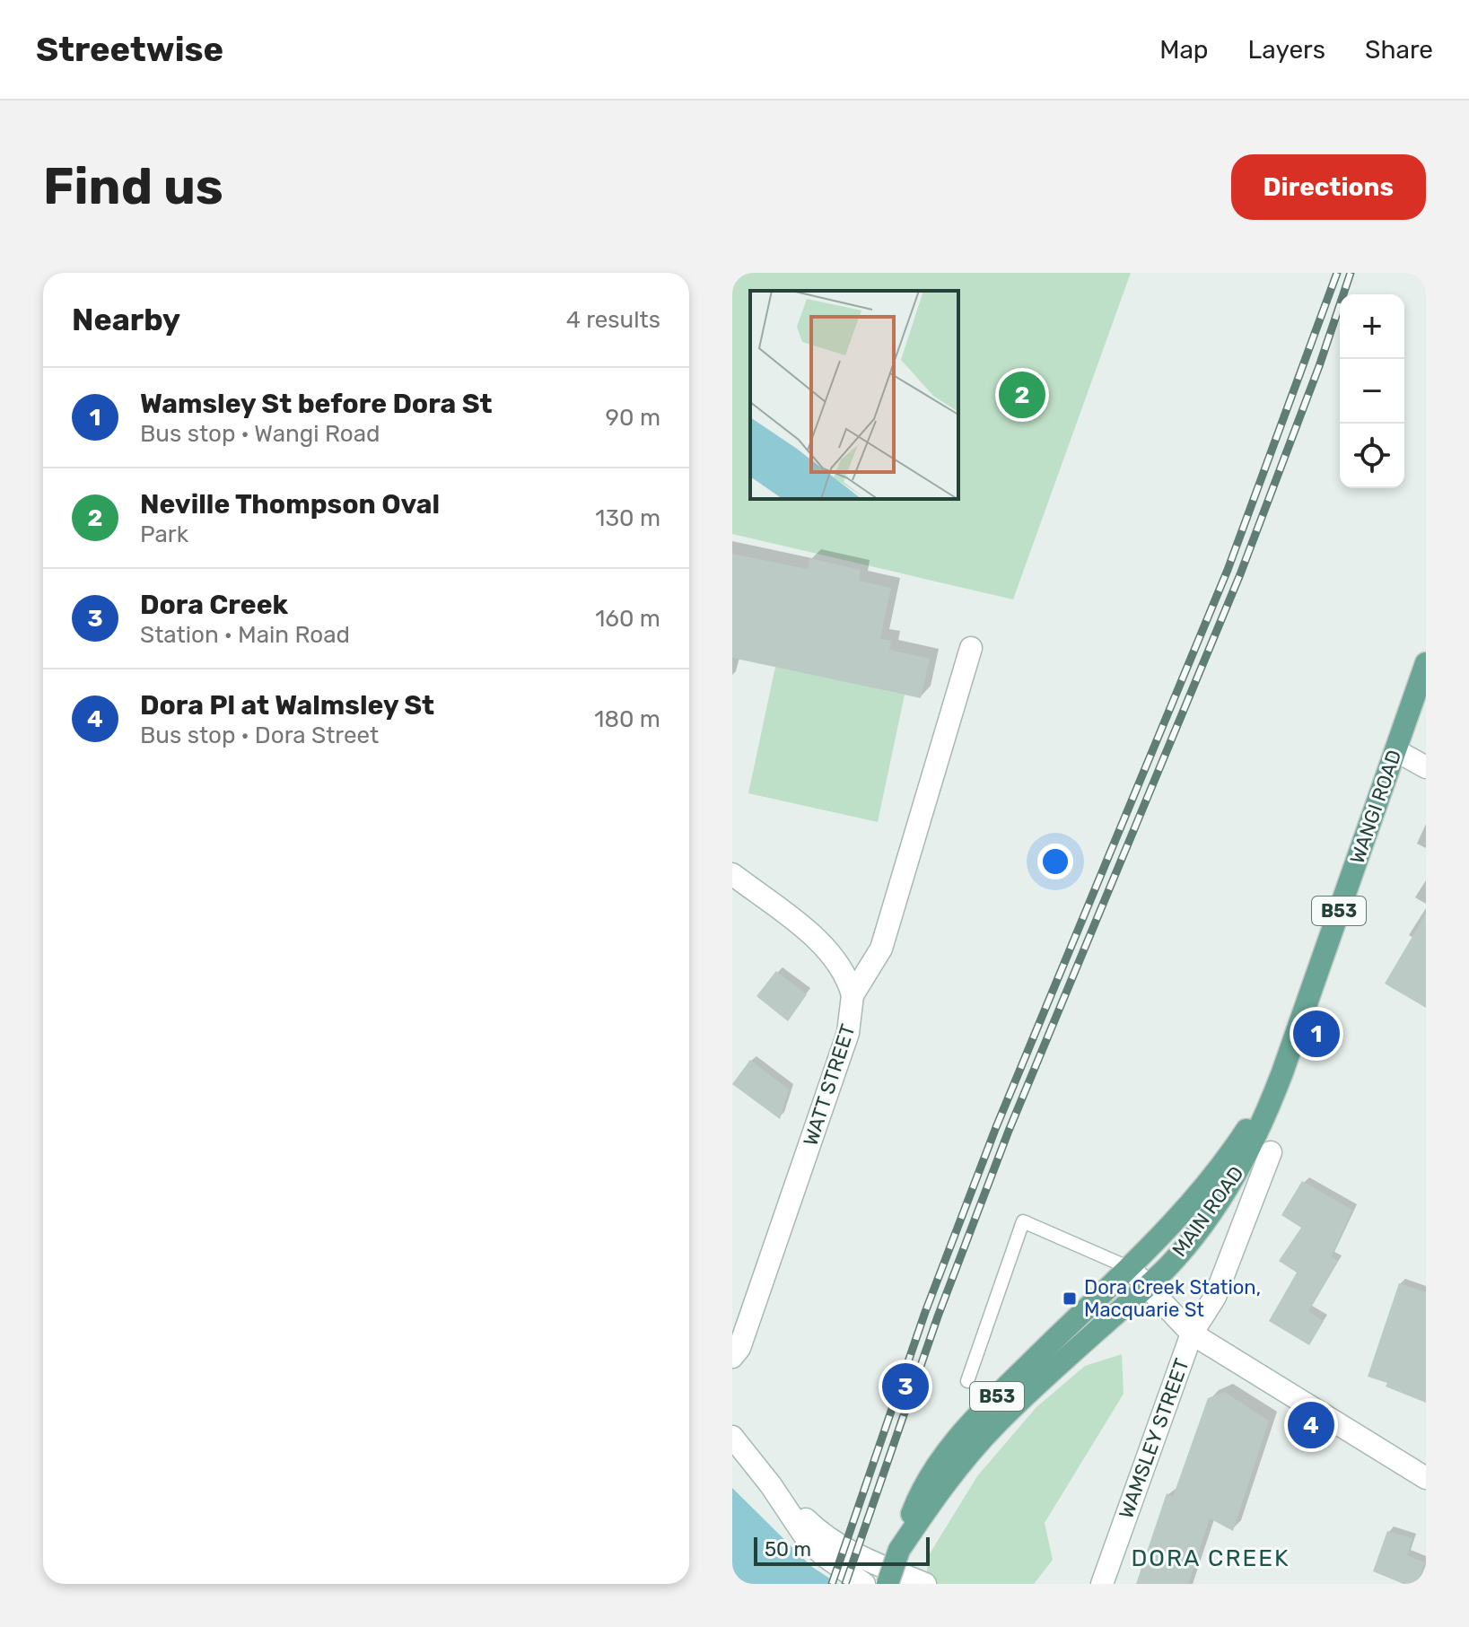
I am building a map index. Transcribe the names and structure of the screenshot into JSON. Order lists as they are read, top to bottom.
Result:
{
  "streets": {
    "main road": ["WANGI ROAD", "B53", "MAIN ROAD"],
    "street": ["WATT STREET", "WAMSLEY STREET"]
  },
  "crossings": [
    ["WANGI ROAD", "B53"],
    ["WANGI ROAD", "MAIN ROAD"],
    ["B53", "MAIN ROAD"]
  ],
  "districts": ["DORA CREEK"],
  "places": {
    "transit": ["Dora Creek Station, Macquarie St"]
  },
  "scale_bar": "50 m",
  "page": {
    "header": "Streetwise",
    "nav": ["Map", "Layers", "Share"],
    "buttons": "Directions",
    "title": "Find us",
    "heading": ["Nearby", "4 results"],
    "map_buttons": ["+", "−"],
    "list": [
      {
        "mark": "1",
        "name": "Wamsley St before Dora St",
        "note": "Bus stop · Wangi Road",
        "value": "90 m"
      },
      {
        "mark": "2",
        "name": "Neville Thompson Oval",
        "note": "Park",
        "value": "130 m"
      },
      {
        "mark": "3",
        "name": "Dora Creek",
        "note": "Station · Main Road",
        "value": "160 m"
      },
      {
        "mark": "4",
        "name": "Dora Pl at Walmsley St",
        "note": "Bus stop · Dora Street",
        "value": "180 m"
      }
    ],
    "pins": [
      "2",
      "1",
      "3",
      "4"
    ],
    "scale": "50 m"
  }
}
